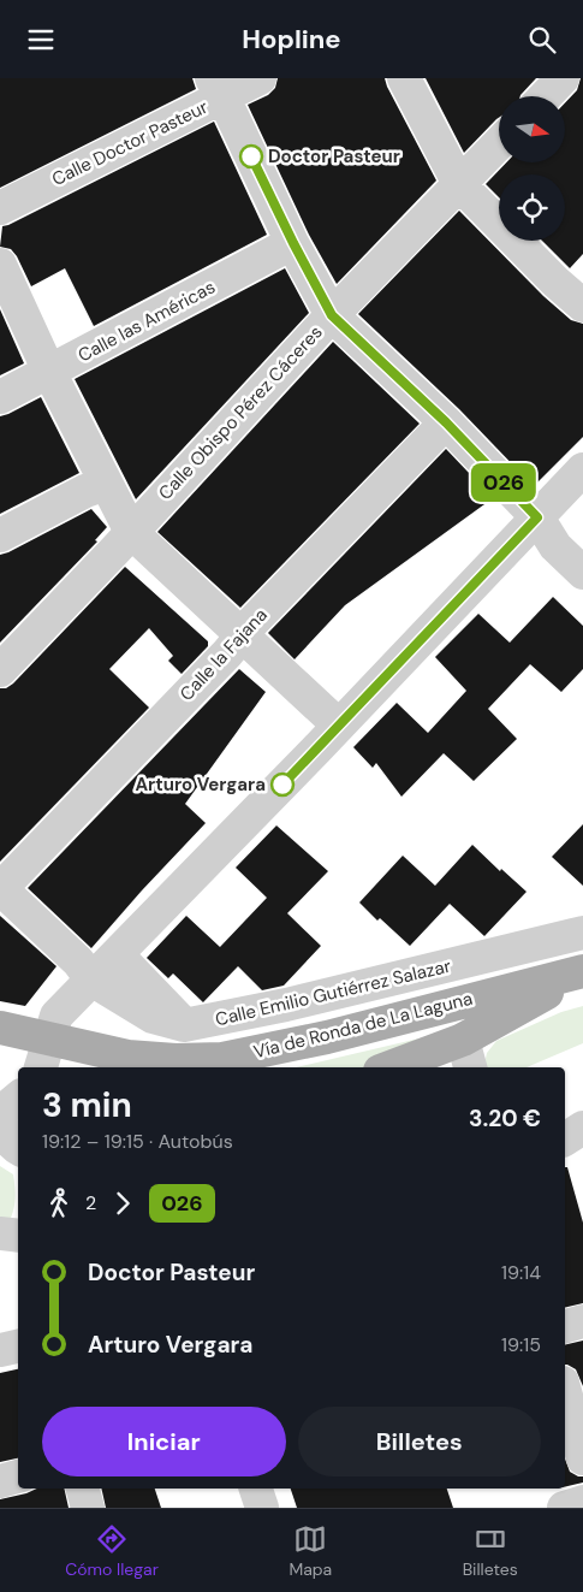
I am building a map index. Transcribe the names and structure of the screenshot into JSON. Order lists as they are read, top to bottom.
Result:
{
  "streets": {
    "main road": ["Vía de Ronda de La Laguna"],
    "street": [
      "Calle Doctor Pasteur",
      "Calle las Américas",
      "Calle Obispo Pérez Cáceres",
      "Calle la Fajana",
      "Calle Emilio Gutiérrez Salazar"
    ]
  },
  "crossings": [
    ["Calle la Fajana", "Calle Emilio Gutiérrez Salazar"]
  ],
  "places": ["Doctor Pasteur", "Arturo Vergara"],
  "lines": ["bus line 026"],
  "north": "right",
  "page": {
    "header": "Hopline",
    "on_map": "026",
    "heading": ["3 min", "19:12 – 19:15 · Autobús", "3.20 €"],
    "legs": ["2", "026"],
    "list": [
      {
        "name": "Doctor Pasteur",
        "value": "19:14"
      },
      {
        "name": "Arturo Vergara",
        "value": "19:15"
      }
    ],
    "buttons": ["Iniciar", "Billetes"],
    "tabs": ["Cómo llegar", "Mapa", "Billetes"]
  }
}
